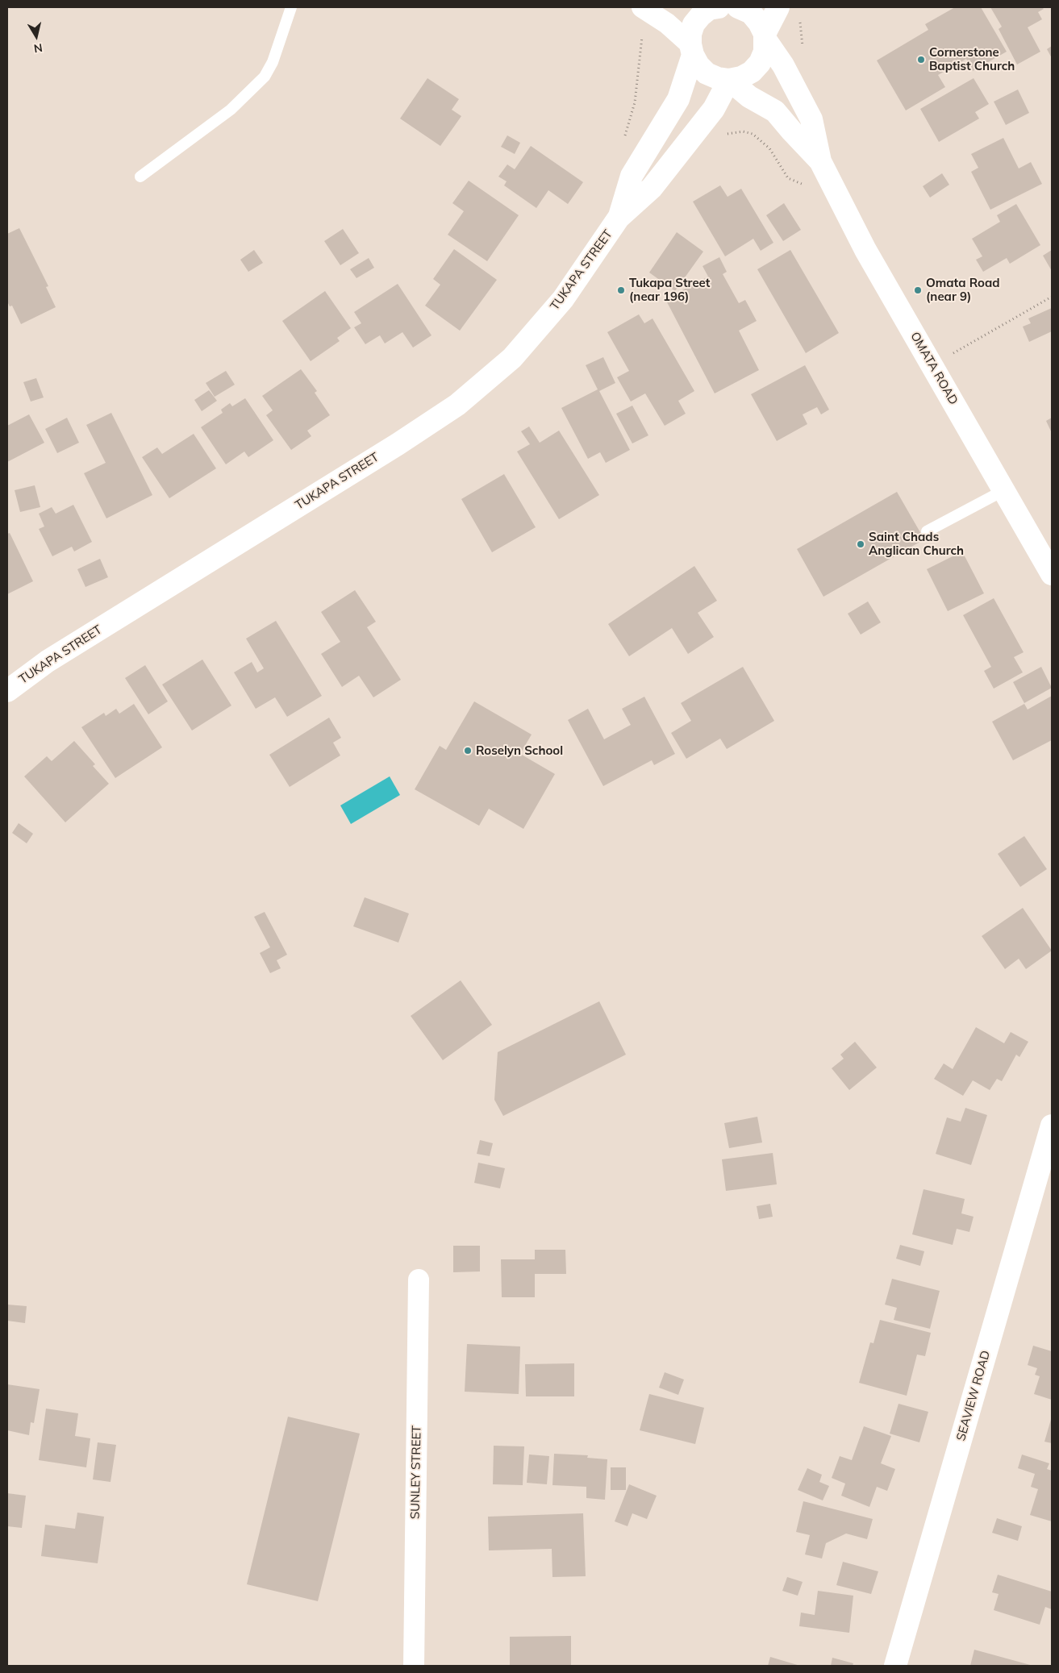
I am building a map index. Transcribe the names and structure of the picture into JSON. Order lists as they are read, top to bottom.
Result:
{
  "streets": {
    "main road": ["TUKAPA STREET", "OMATA ROAD", "SEAVIEW ROAD"],
    "street": ["SUNLEY STREET"]
  },
  "crossings": [
    ["TUKAPA STREET", "OMATA ROAD"]
  ],
  "places": [
    "Cornerstone Baptist Church",
    "Tukapa Street (near 196)",
    "Omata Road (near 9)",
    "Saint Chads Anglican Church",
    "Roselyn School"
  ],
  "north": "bottom"
}
